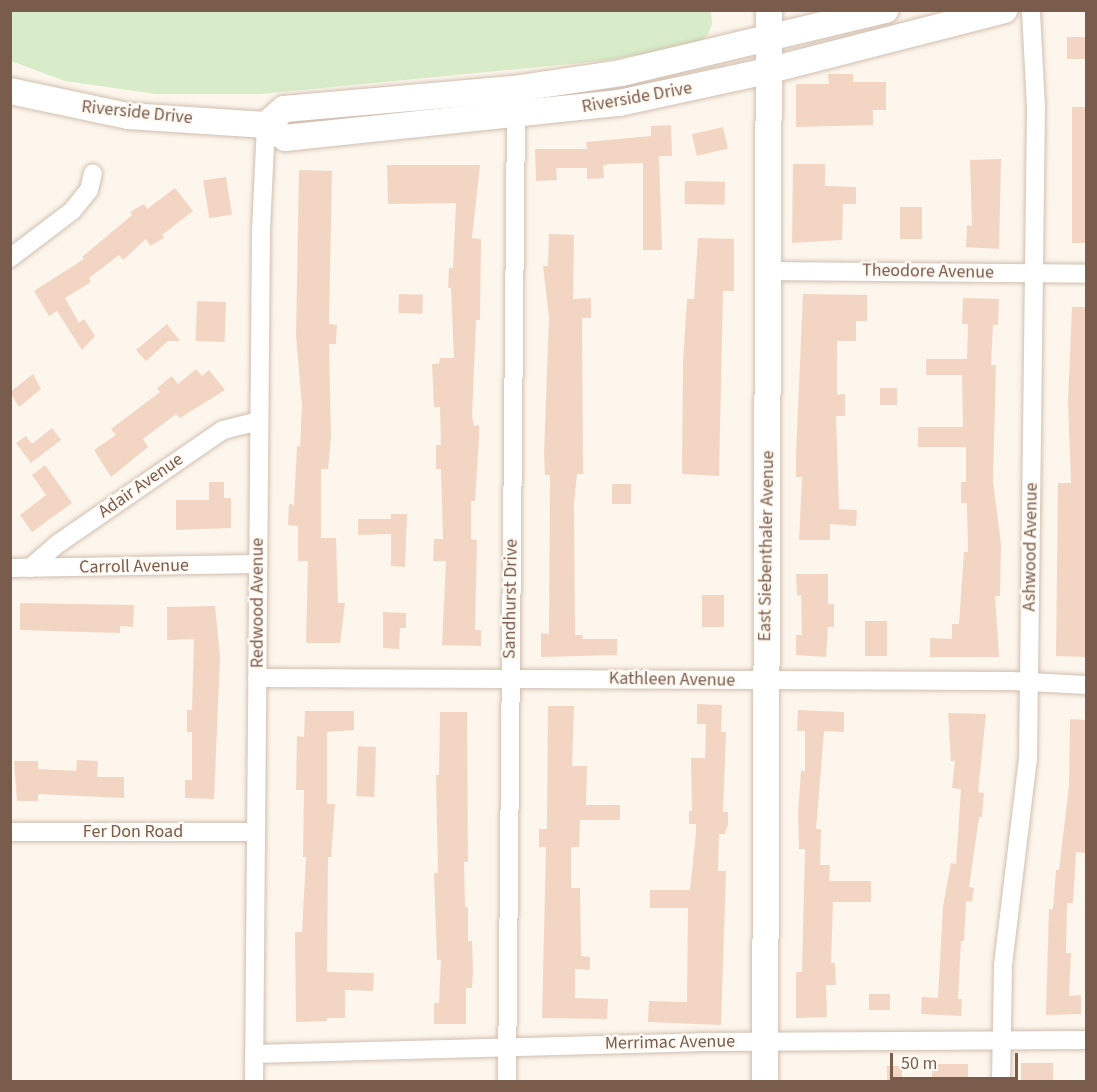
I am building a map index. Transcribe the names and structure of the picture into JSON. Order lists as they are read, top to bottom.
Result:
{
  "streets": {
    "main road": ["Riverside Drive", "East Siebenthaler Avenue"],
    "street": [
      "Theodore Avenue",
      "Adair Avenue",
      "Ashwood Avenue",
      "Carroll Avenue",
      "Sandhurst Drive",
      "Redwood Avenue",
      "Kathleen Avenue",
      "Fer Don Road",
      "Merrimac Avenue"
    ]
  },
  "crossings": [
    ["Riverside Drive", "East Siebenthaler Avenue"],
    ["Riverside Drive", "Sandhurst Drive"],
    ["Riverside Drive", "Redwood Avenue"],
    ["Theodore Avenue", "East Siebenthaler Avenue"],
    ["Theodore Avenue", "Ashwood Avenue"],
    ["Adair Avenue", "Carroll Avenue"],
    ["Adair Avenue", "Redwood Avenue"],
    ["East Siebenthaler Avenue", "Kathleen Avenue"],
    ["East Siebenthaler Avenue", "Merrimac Avenue"],
    ["Ashwood Avenue", "Kathleen Avenue"],
    ["Ashwood Avenue", "Merrimac Avenue"],
    ["Carroll Avenue", "Redwood Avenue"],
    ["Sandhurst Drive", "Kathleen Avenue"],
    ["Sandhurst Drive", "Merrimac Avenue"],
    ["Redwood Avenue", "Kathleen Avenue"],
    ["Redwood Avenue", "Fer Don Road"],
    ["Redwood Avenue", "Merrimac Avenue"]
  ],
  "scale_bar": "50 m"
}
